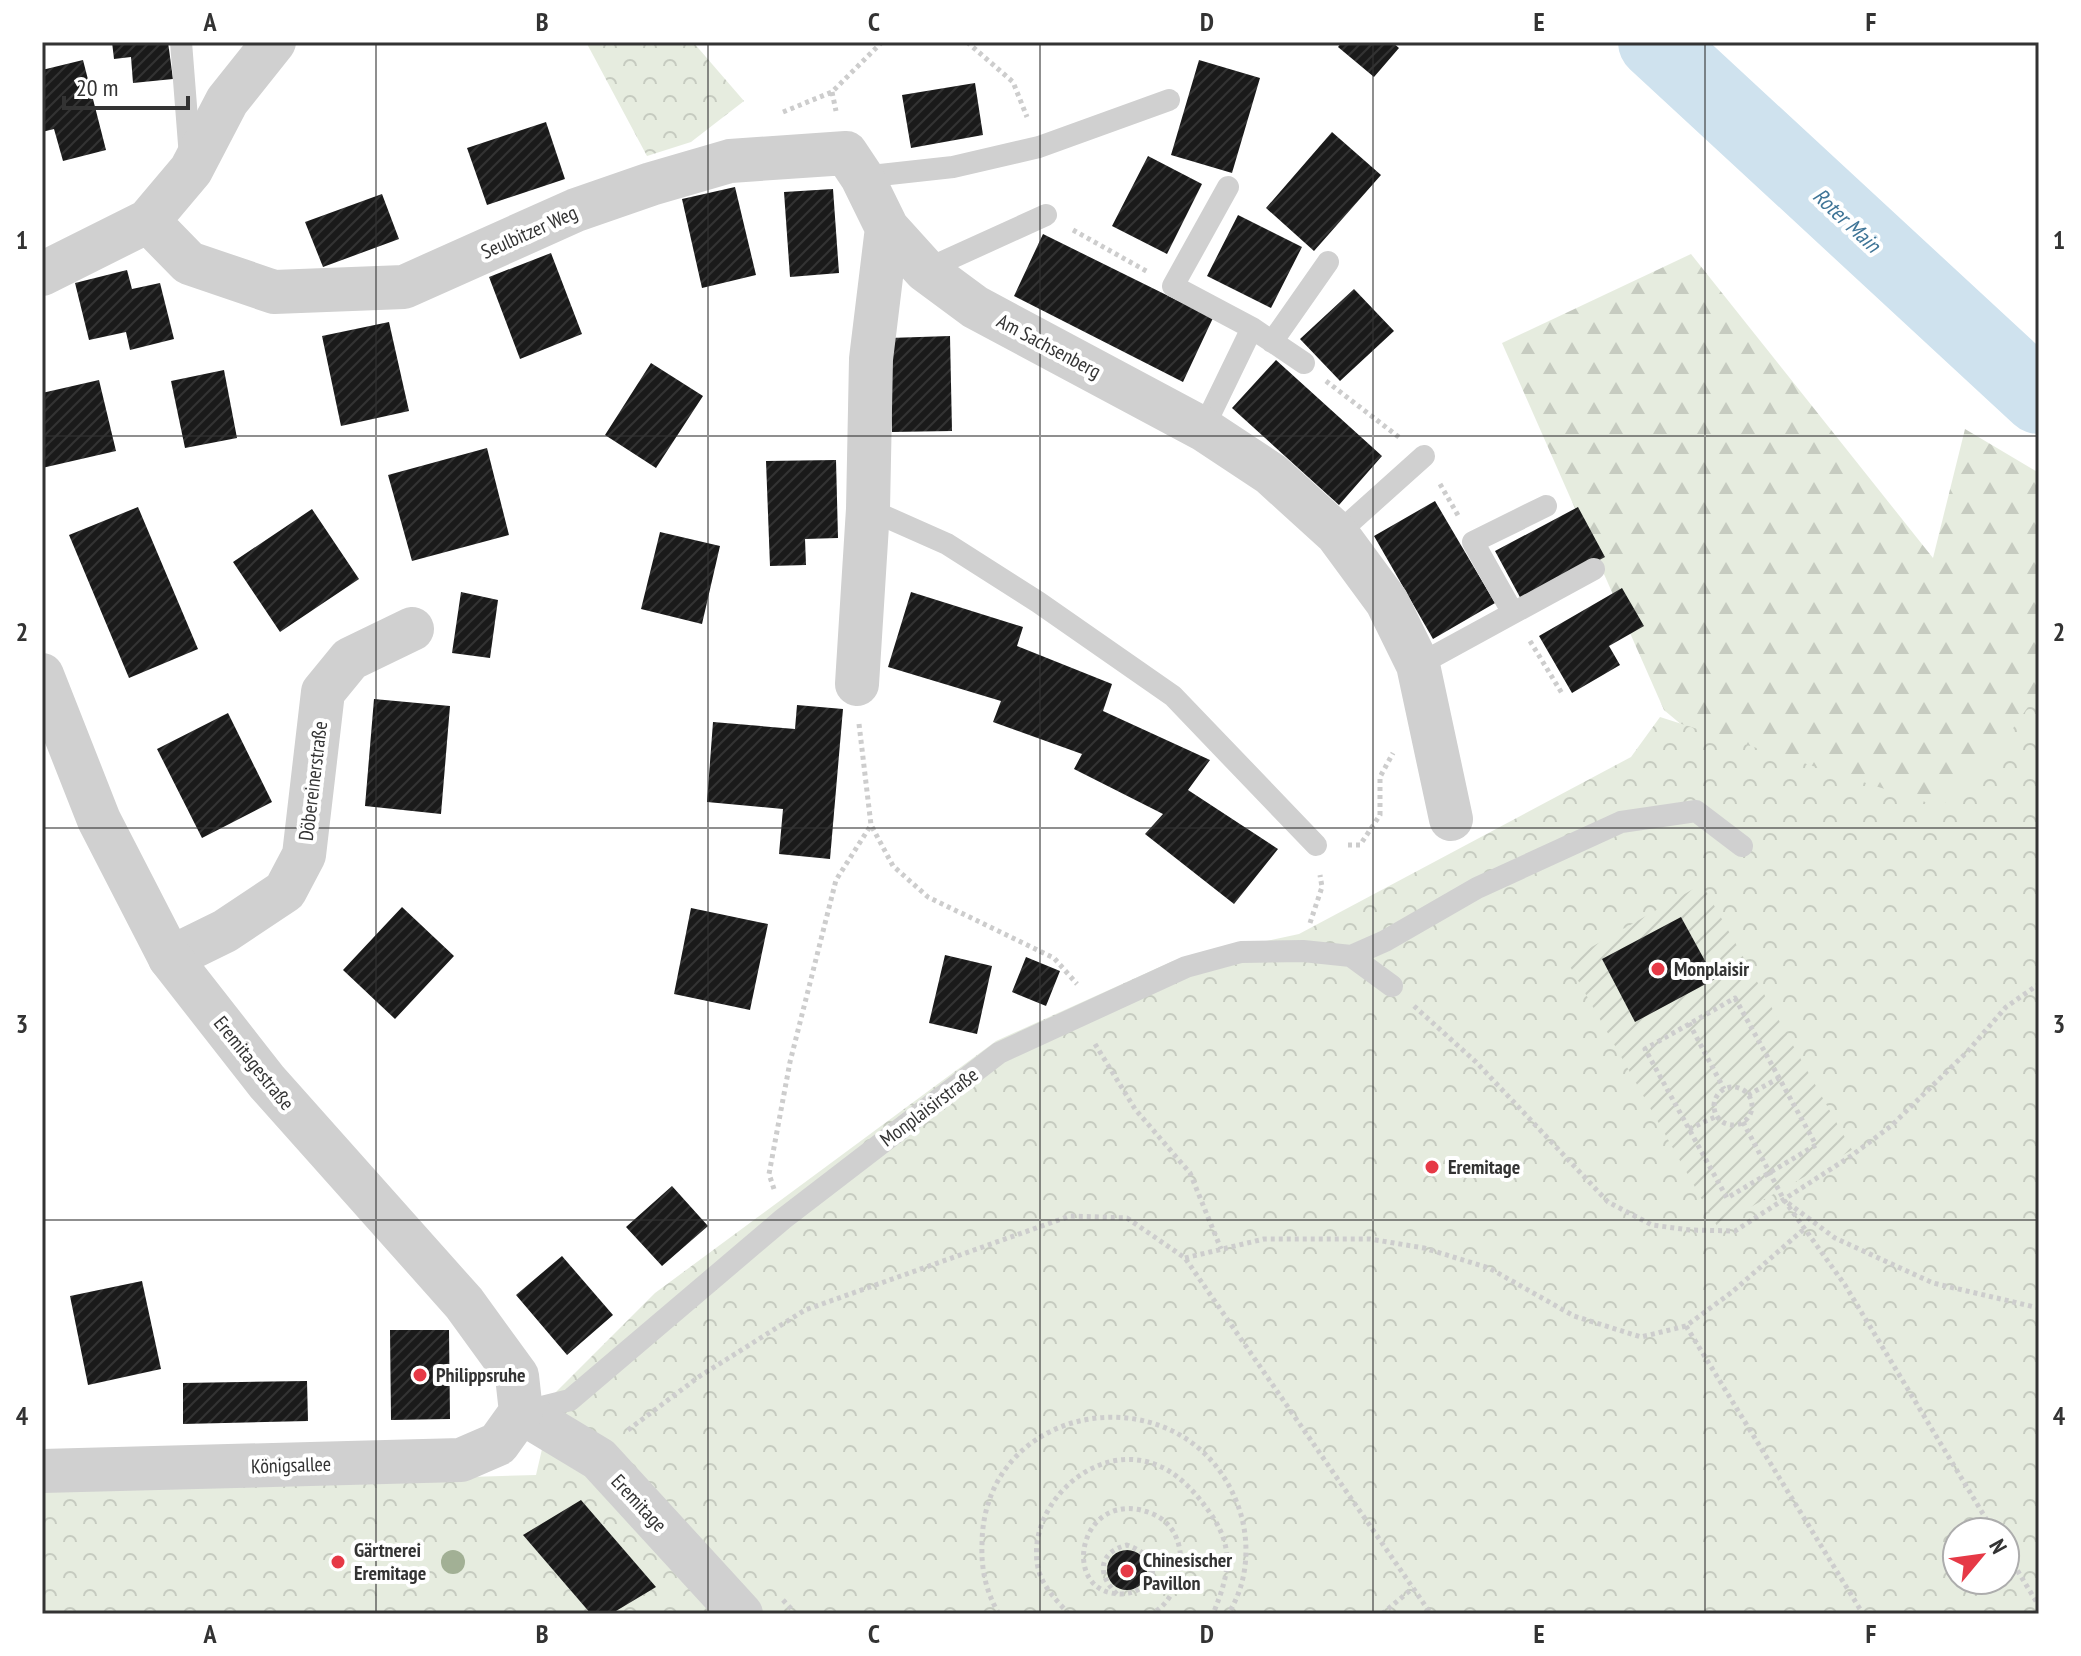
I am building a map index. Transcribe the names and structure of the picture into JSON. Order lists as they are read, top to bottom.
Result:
{
  "streets": {
    "street": [
      "Seulbitzer Weg",
      "Am Sachsenberg",
      "Döbereinerstraße",
      "Eremitagestraße",
      "Königsallee",
      "Eremitage"
    ],
    "lane": ["Monplaisirstraße"]
  },
  "crossings": [
    ["Seulbitzer Weg", "Am Sachsenberg"],
    ["Döbereinerstraße", "Eremitagestraße"],
    ["Eremitagestraße", "Monplaisirstraße"],
    ["Eremitagestraße", "Königsallee"],
    ["Eremitagestraße", "Eremitage"],
    ["Monplaisirstraße", "Königsallee"],
    ["Monplaisirstraße", "Eremitage"],
    ["Königsallee", "Eremitage"]
  ],
  "water": ["Roter Main"],
  "places": [
    "Monplaisir",
    "Eremitage",
    "Philippsruhe",
    "Gärtnerei Eremitage",
    "Chinesischer Pavillon"
  ],
  "scale_bar": "20 m",
  "north": "top right",
  "grid": {
    "columns": [
      "A",
      "B",
      "C",
      "D",
      "E",
      "F"
    ],
    "rows": [
      "1",
      "2",
      "3",
      "4"
    ]
  }
}
